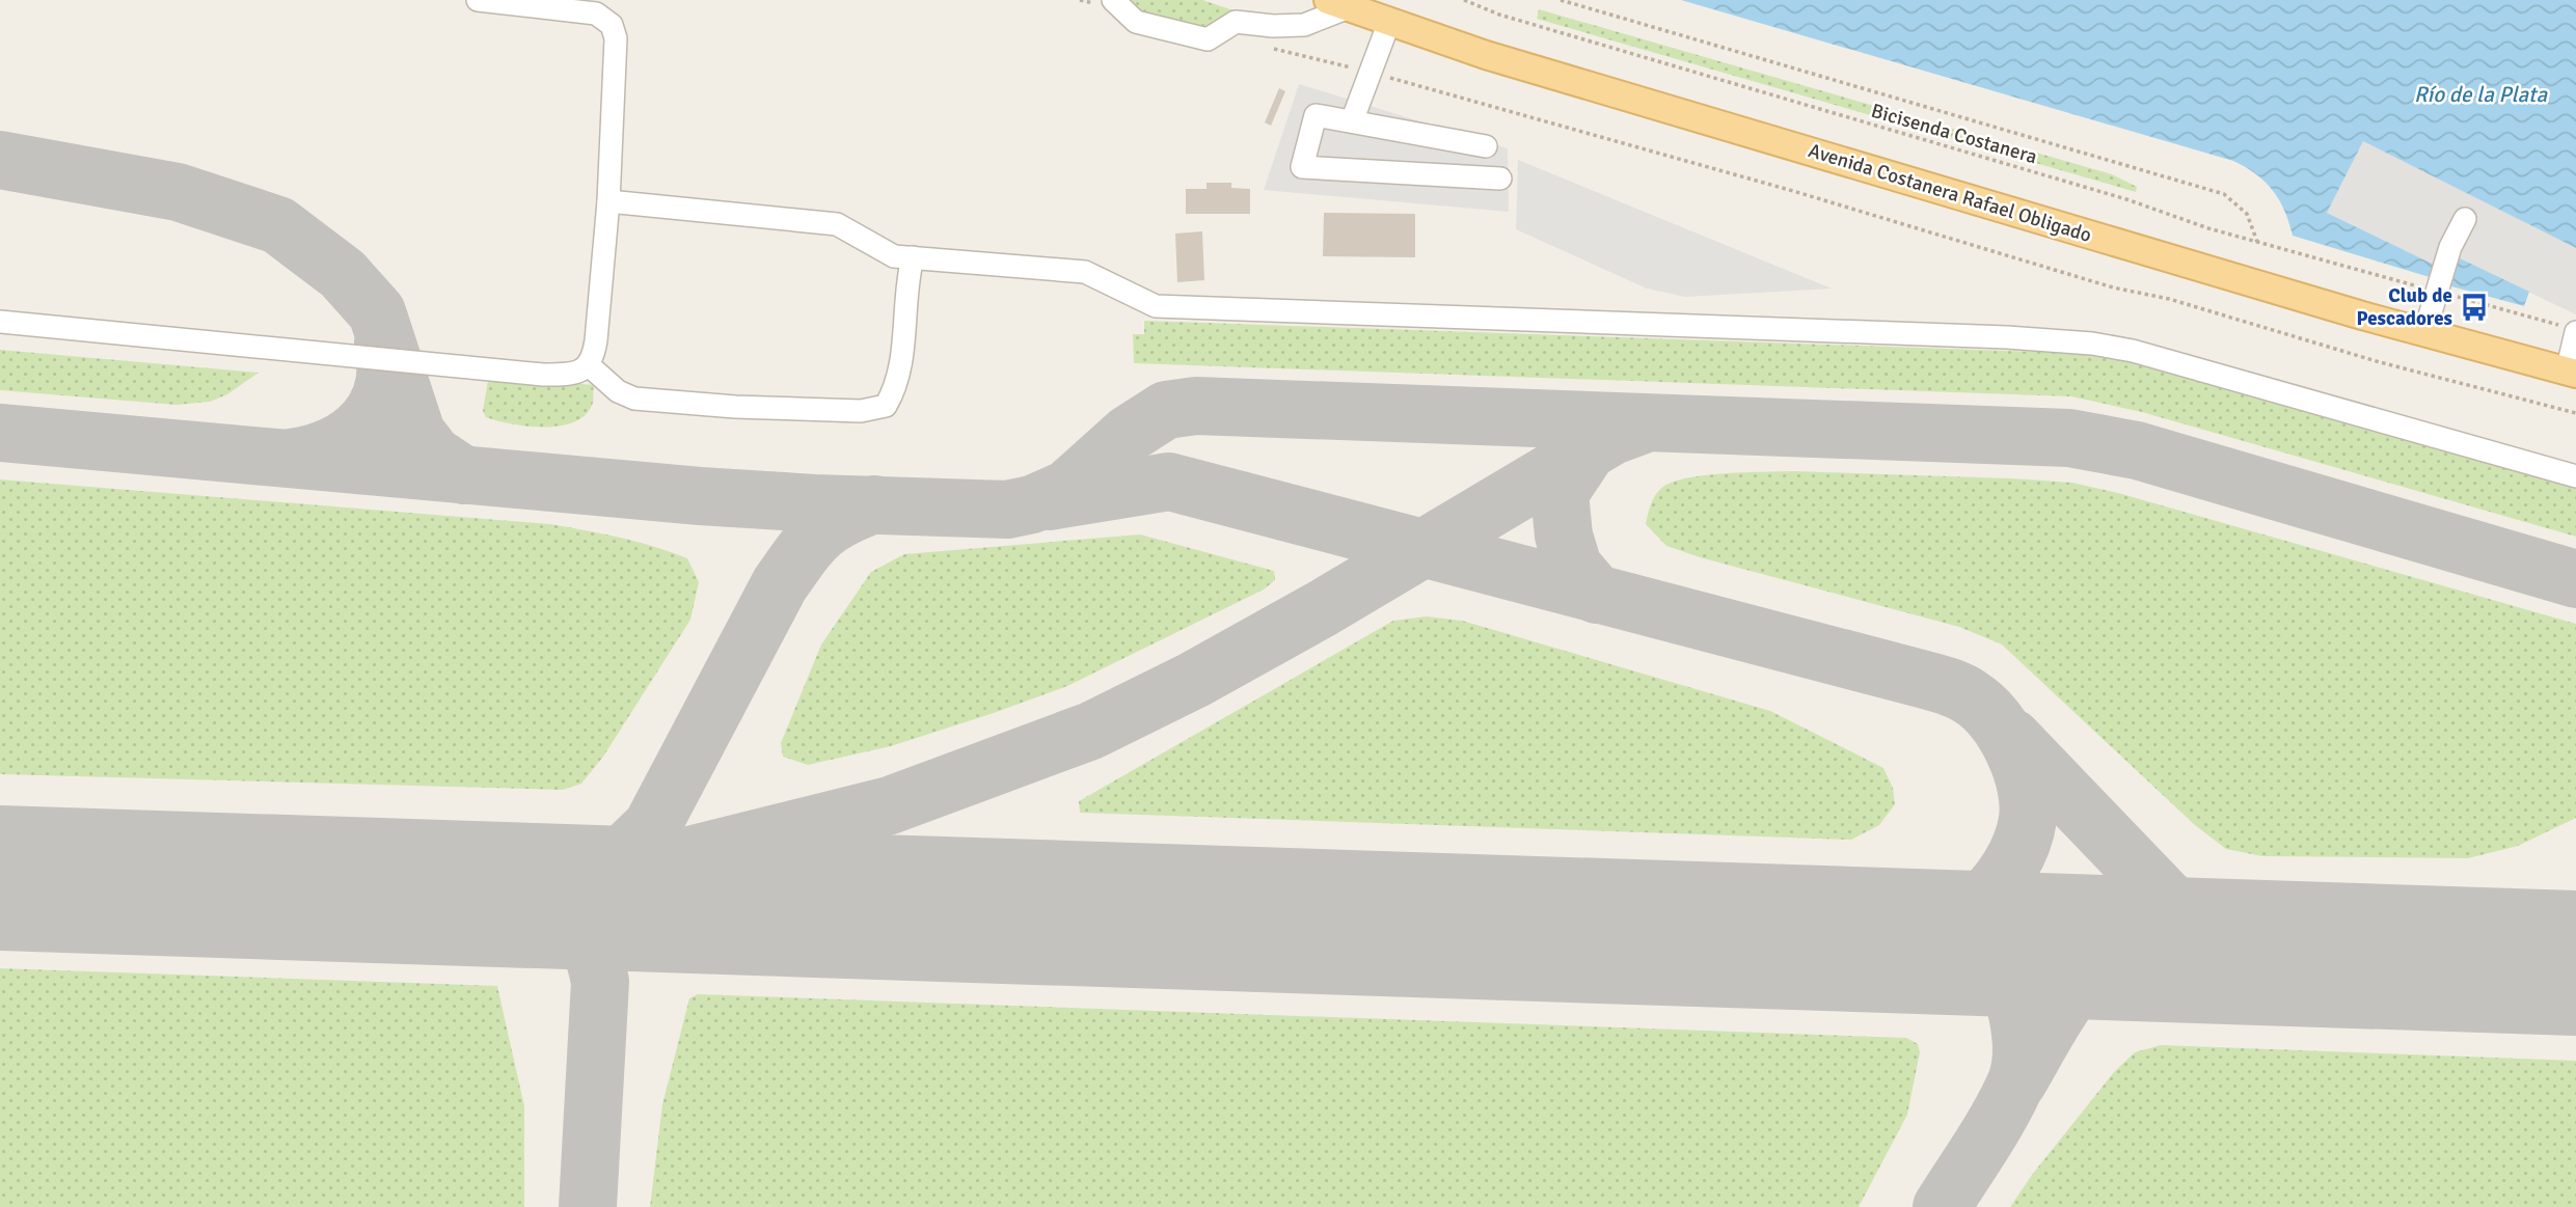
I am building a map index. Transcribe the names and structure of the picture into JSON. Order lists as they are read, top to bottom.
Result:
{
  "streets": {
    "main road": ["Avenida Costanera Rafael Obligado"],
    "path": ["Bicisenda Costanera"]
  },
  "water": ["Río de la Plata"],
  "places": {
    "bus stop": ["Club de Pescadores"]
  }
}
